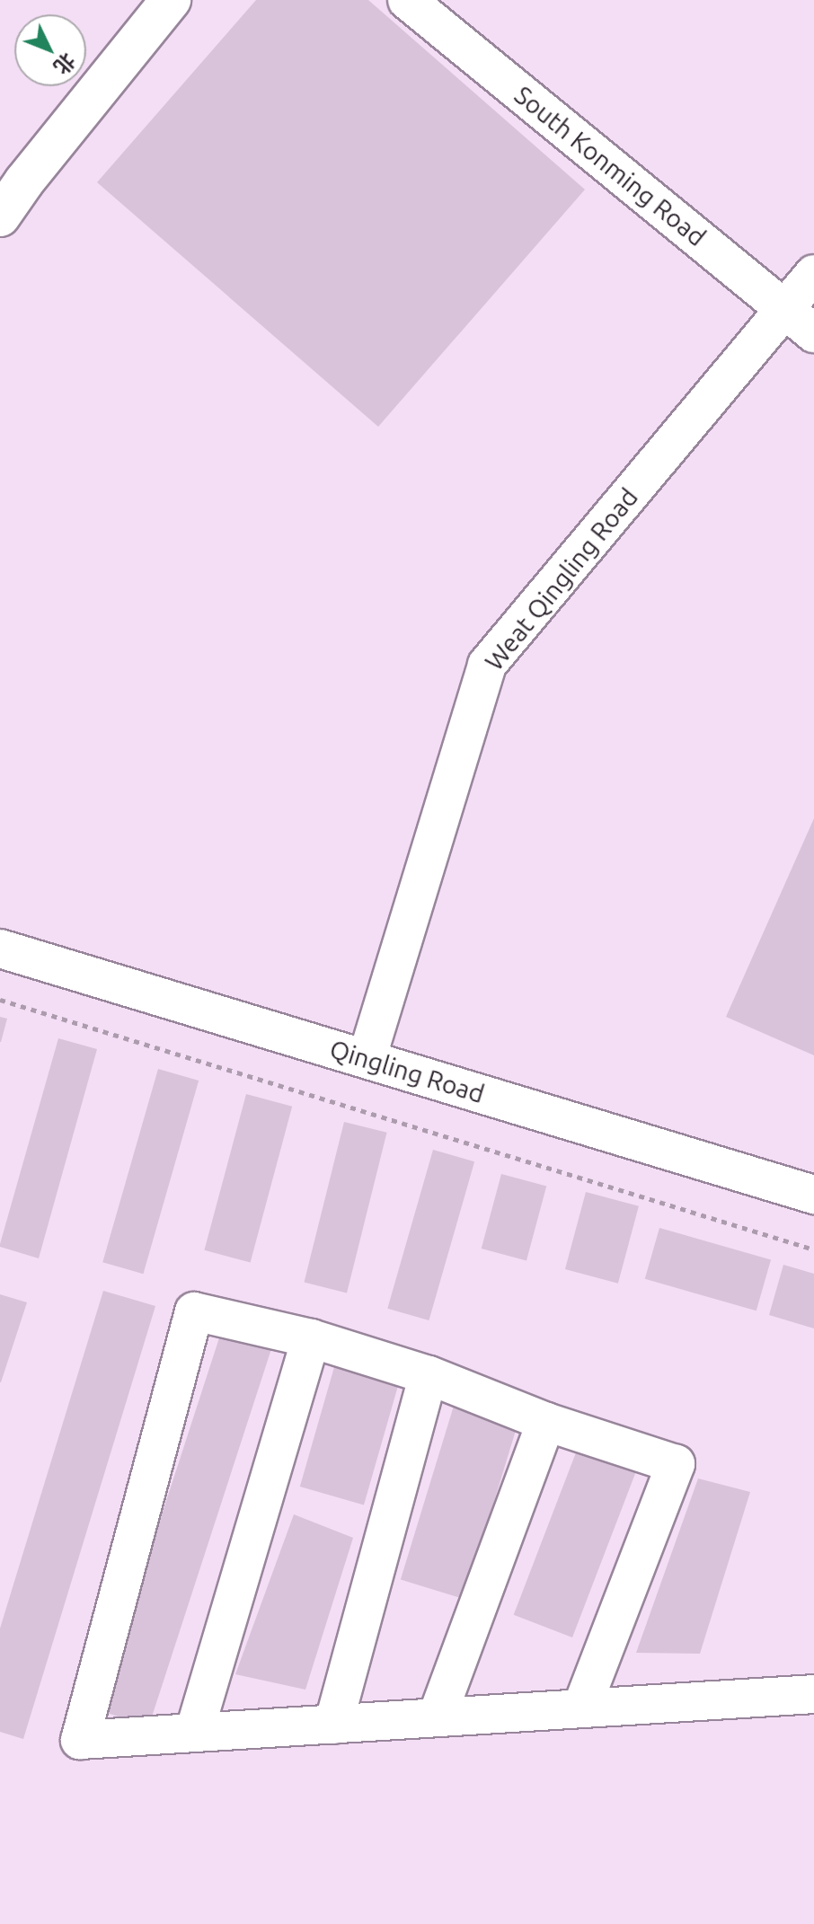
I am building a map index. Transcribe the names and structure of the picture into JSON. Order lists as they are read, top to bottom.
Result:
{
  "streets": {
    "street": ["South Konming Road", "Weat Qingling Road", "Qingling Road"]
  },
  "crossings": [
    ["South Konming Road", "Weat Qingling Road"],
    ["Weat Qingling Road", "Qingling Road"]
  ],
  "north": "bottom right"
}
